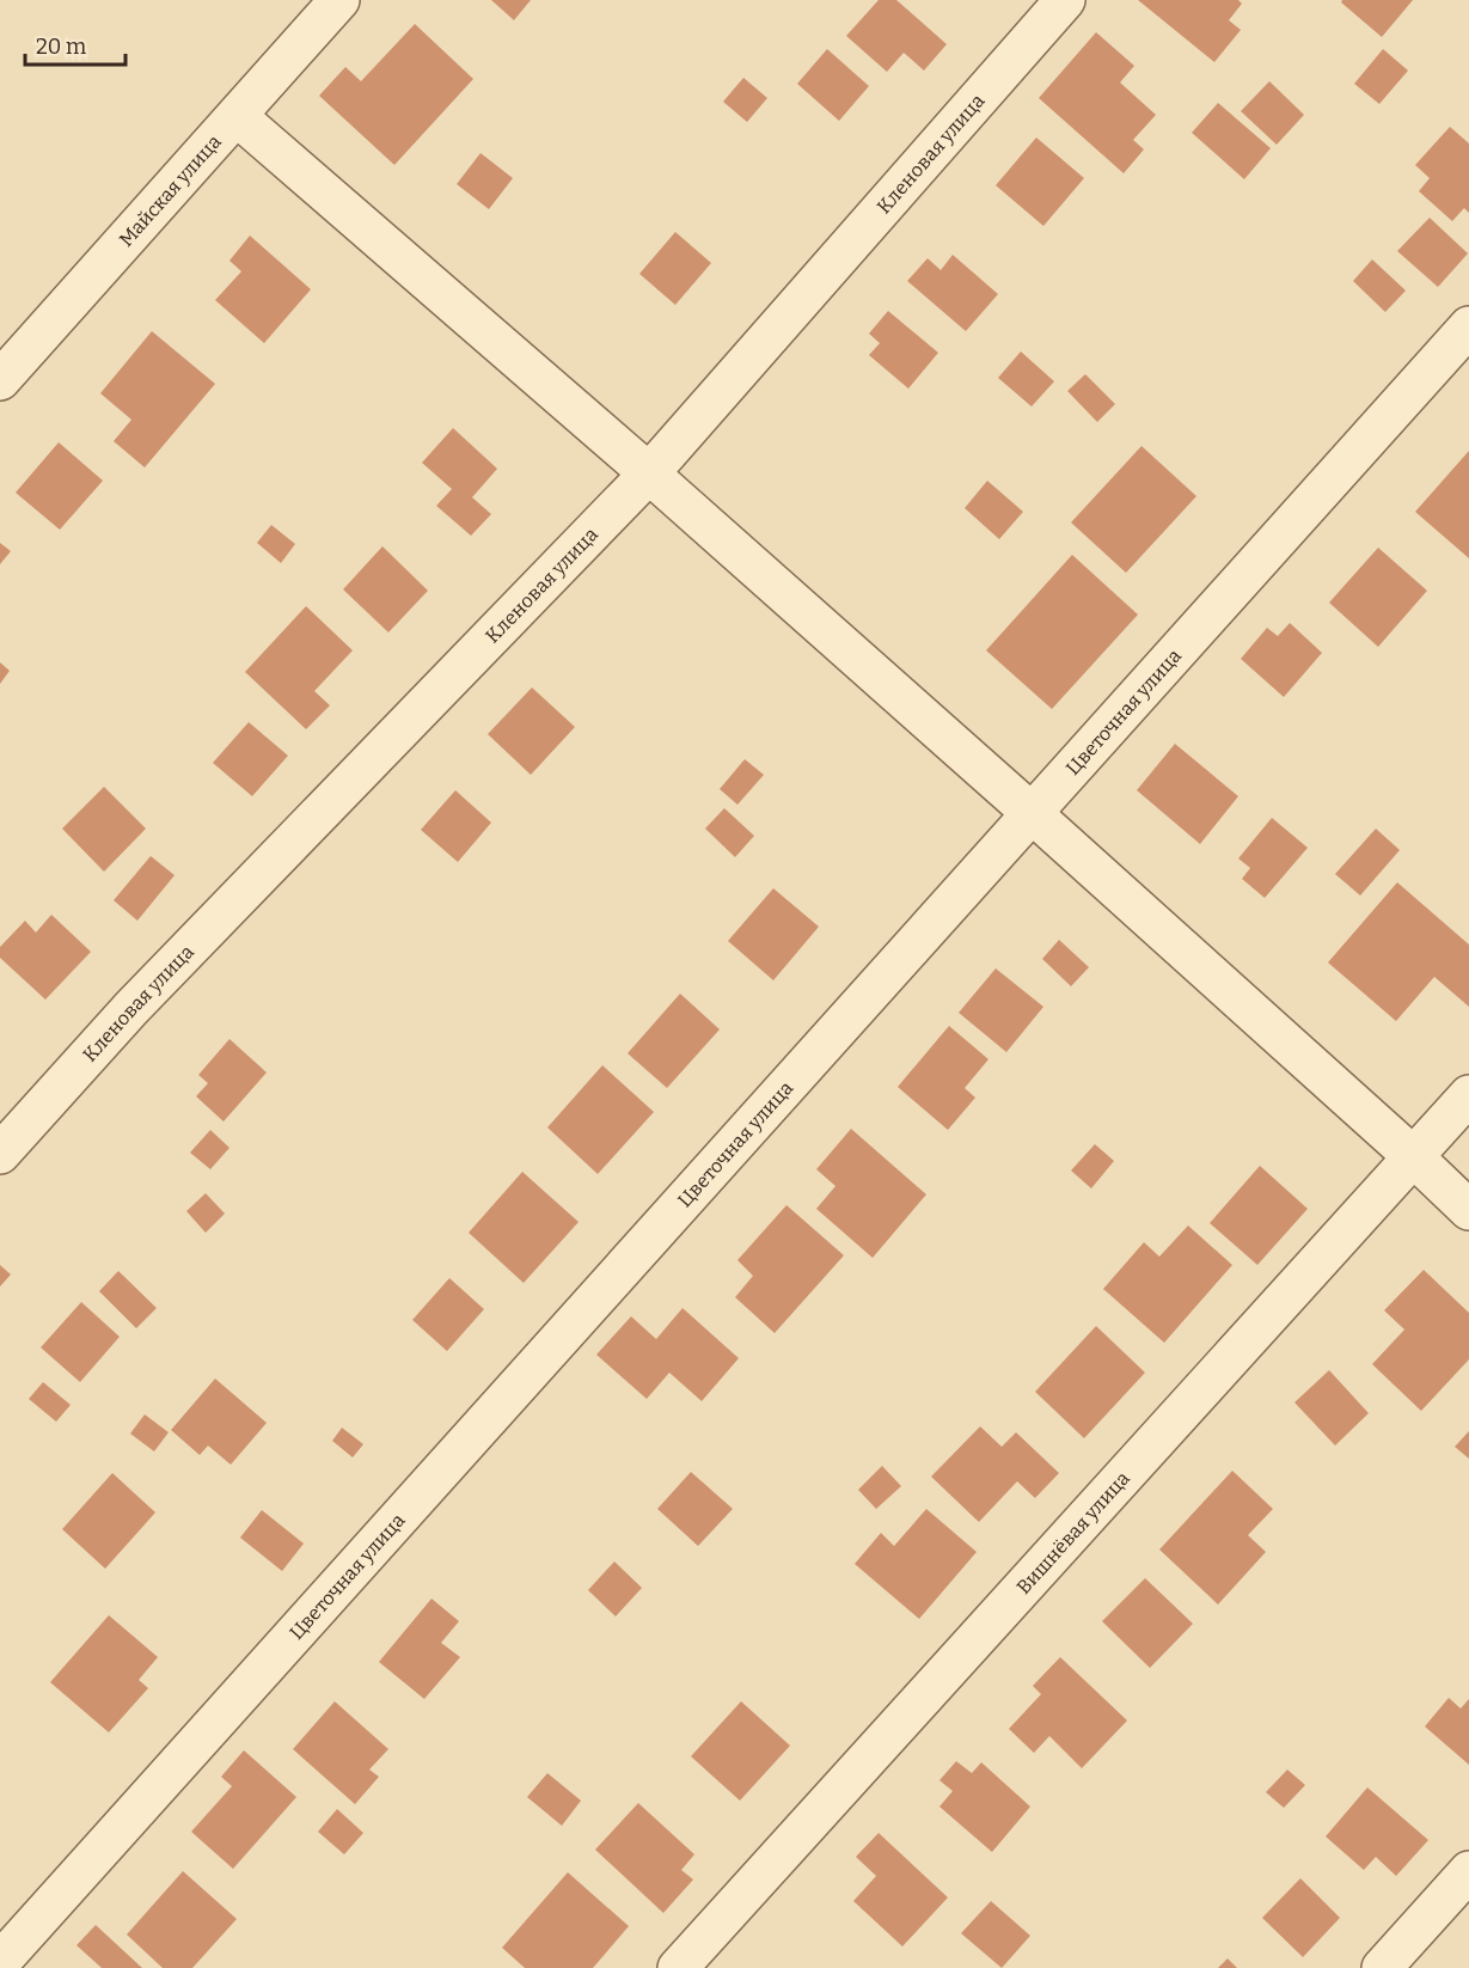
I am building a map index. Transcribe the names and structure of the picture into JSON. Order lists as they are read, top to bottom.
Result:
{
  "streets": {
    "street": [
      "Кленовая улица",
      "Майская улица",
      "Цветочная улица",
      "Вишнёвая улица"
    ]
  },
  "scale_bar": "20 m"
}
